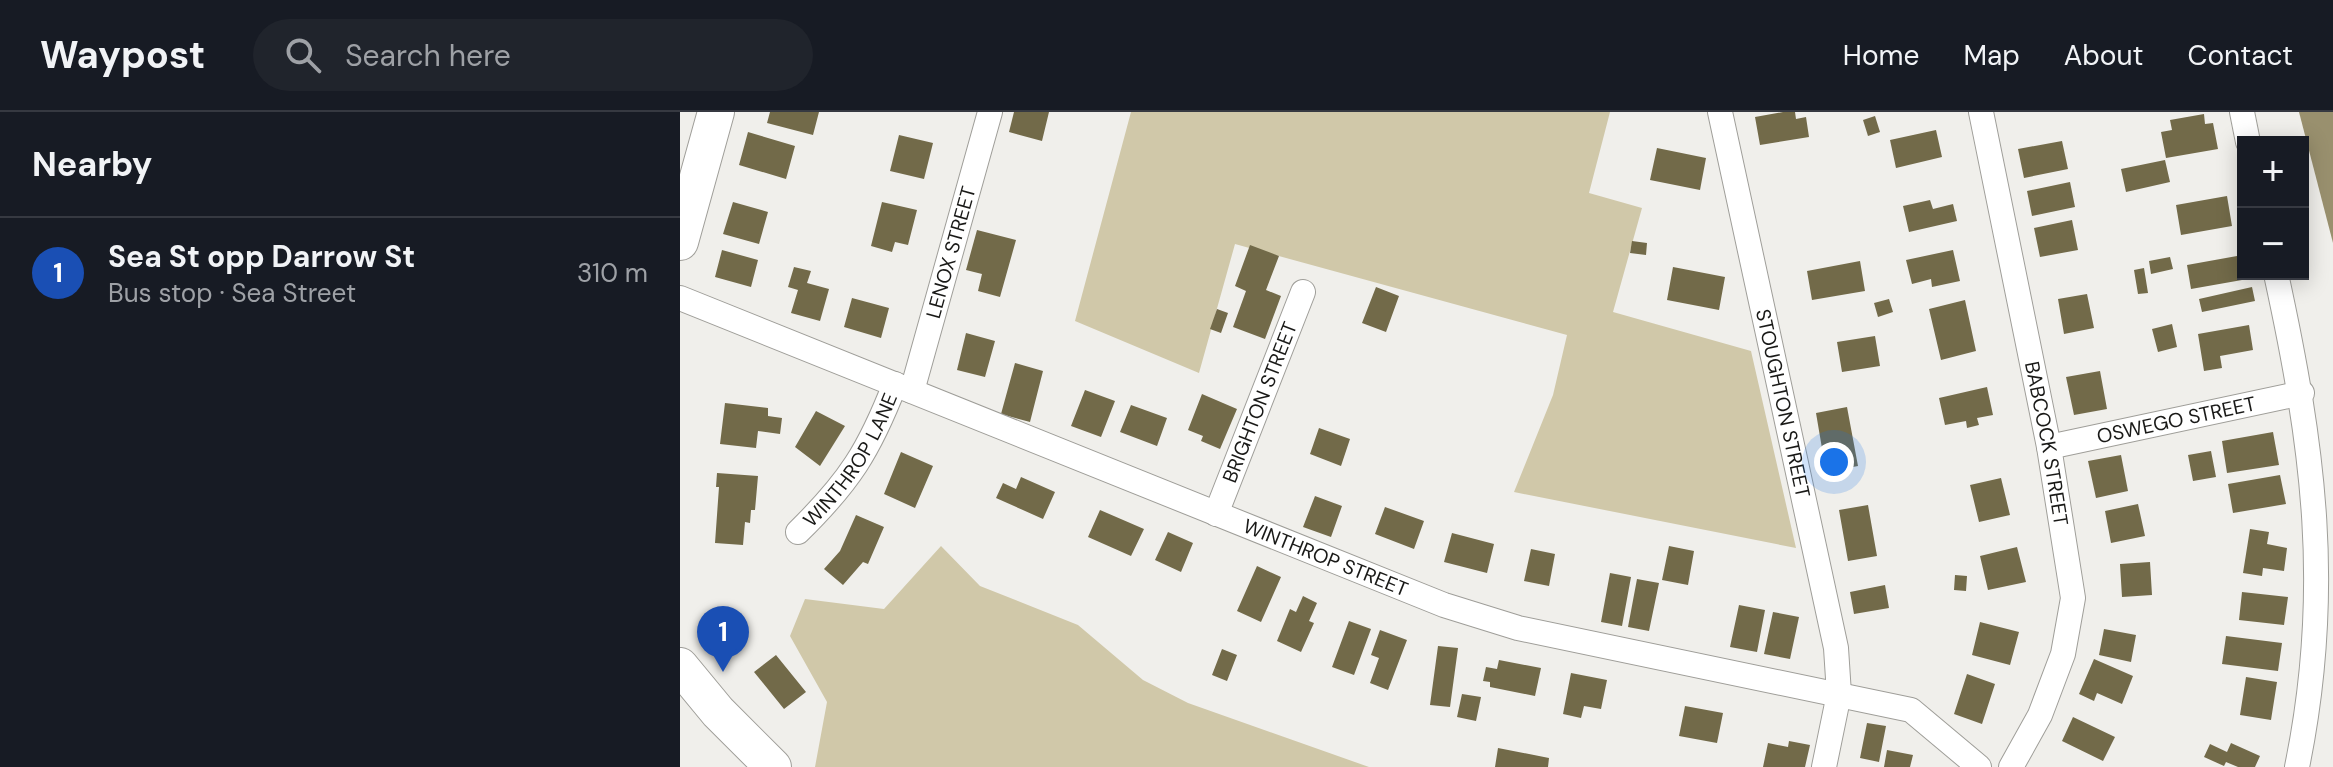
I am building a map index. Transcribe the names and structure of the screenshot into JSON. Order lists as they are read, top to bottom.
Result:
{
  "streets": {
    "street": [
      "LENOX STREET",
      "BRIGHTON STREET",
      "STOUGHTON STREET",
      "OSWEGO STREET",
      "BABCOCK STREET",
      "WINTHROP LANE",
      "WINTHROP STREET"
    ]
  },
  "crossings": [
    ["LENOX STREET", "WINTHROP LANE"],
    ["LENOX STREET", "WINTHROP STREET"],
    ["BRIGHTON STREET", "WINTHROP STREET"],
    ["STOUGHTON STREET", "WINTHROP STREET"],
    ["OSWEGO STREET", "BABCOCK STREET"],
    ["WINTHROP LANE", "WINTHROP STREET"]
  ],
  "page": {
    "header": "Waypost",
    "search": "Search here",
    "nav": [
      "Home",
      "Map",
      "About",
      "Contact"
    ],
    "heading": "Nearby",
    "map_buttons": ["+", "−"],
    "list": [
      {
        "mark": "1",
        "name": "Sea St opp Darrow St",
        "note": "Bus stop · Sea Street",
        "value": "310 m"
      }
    ],
    "pins": "1"
  }
}
